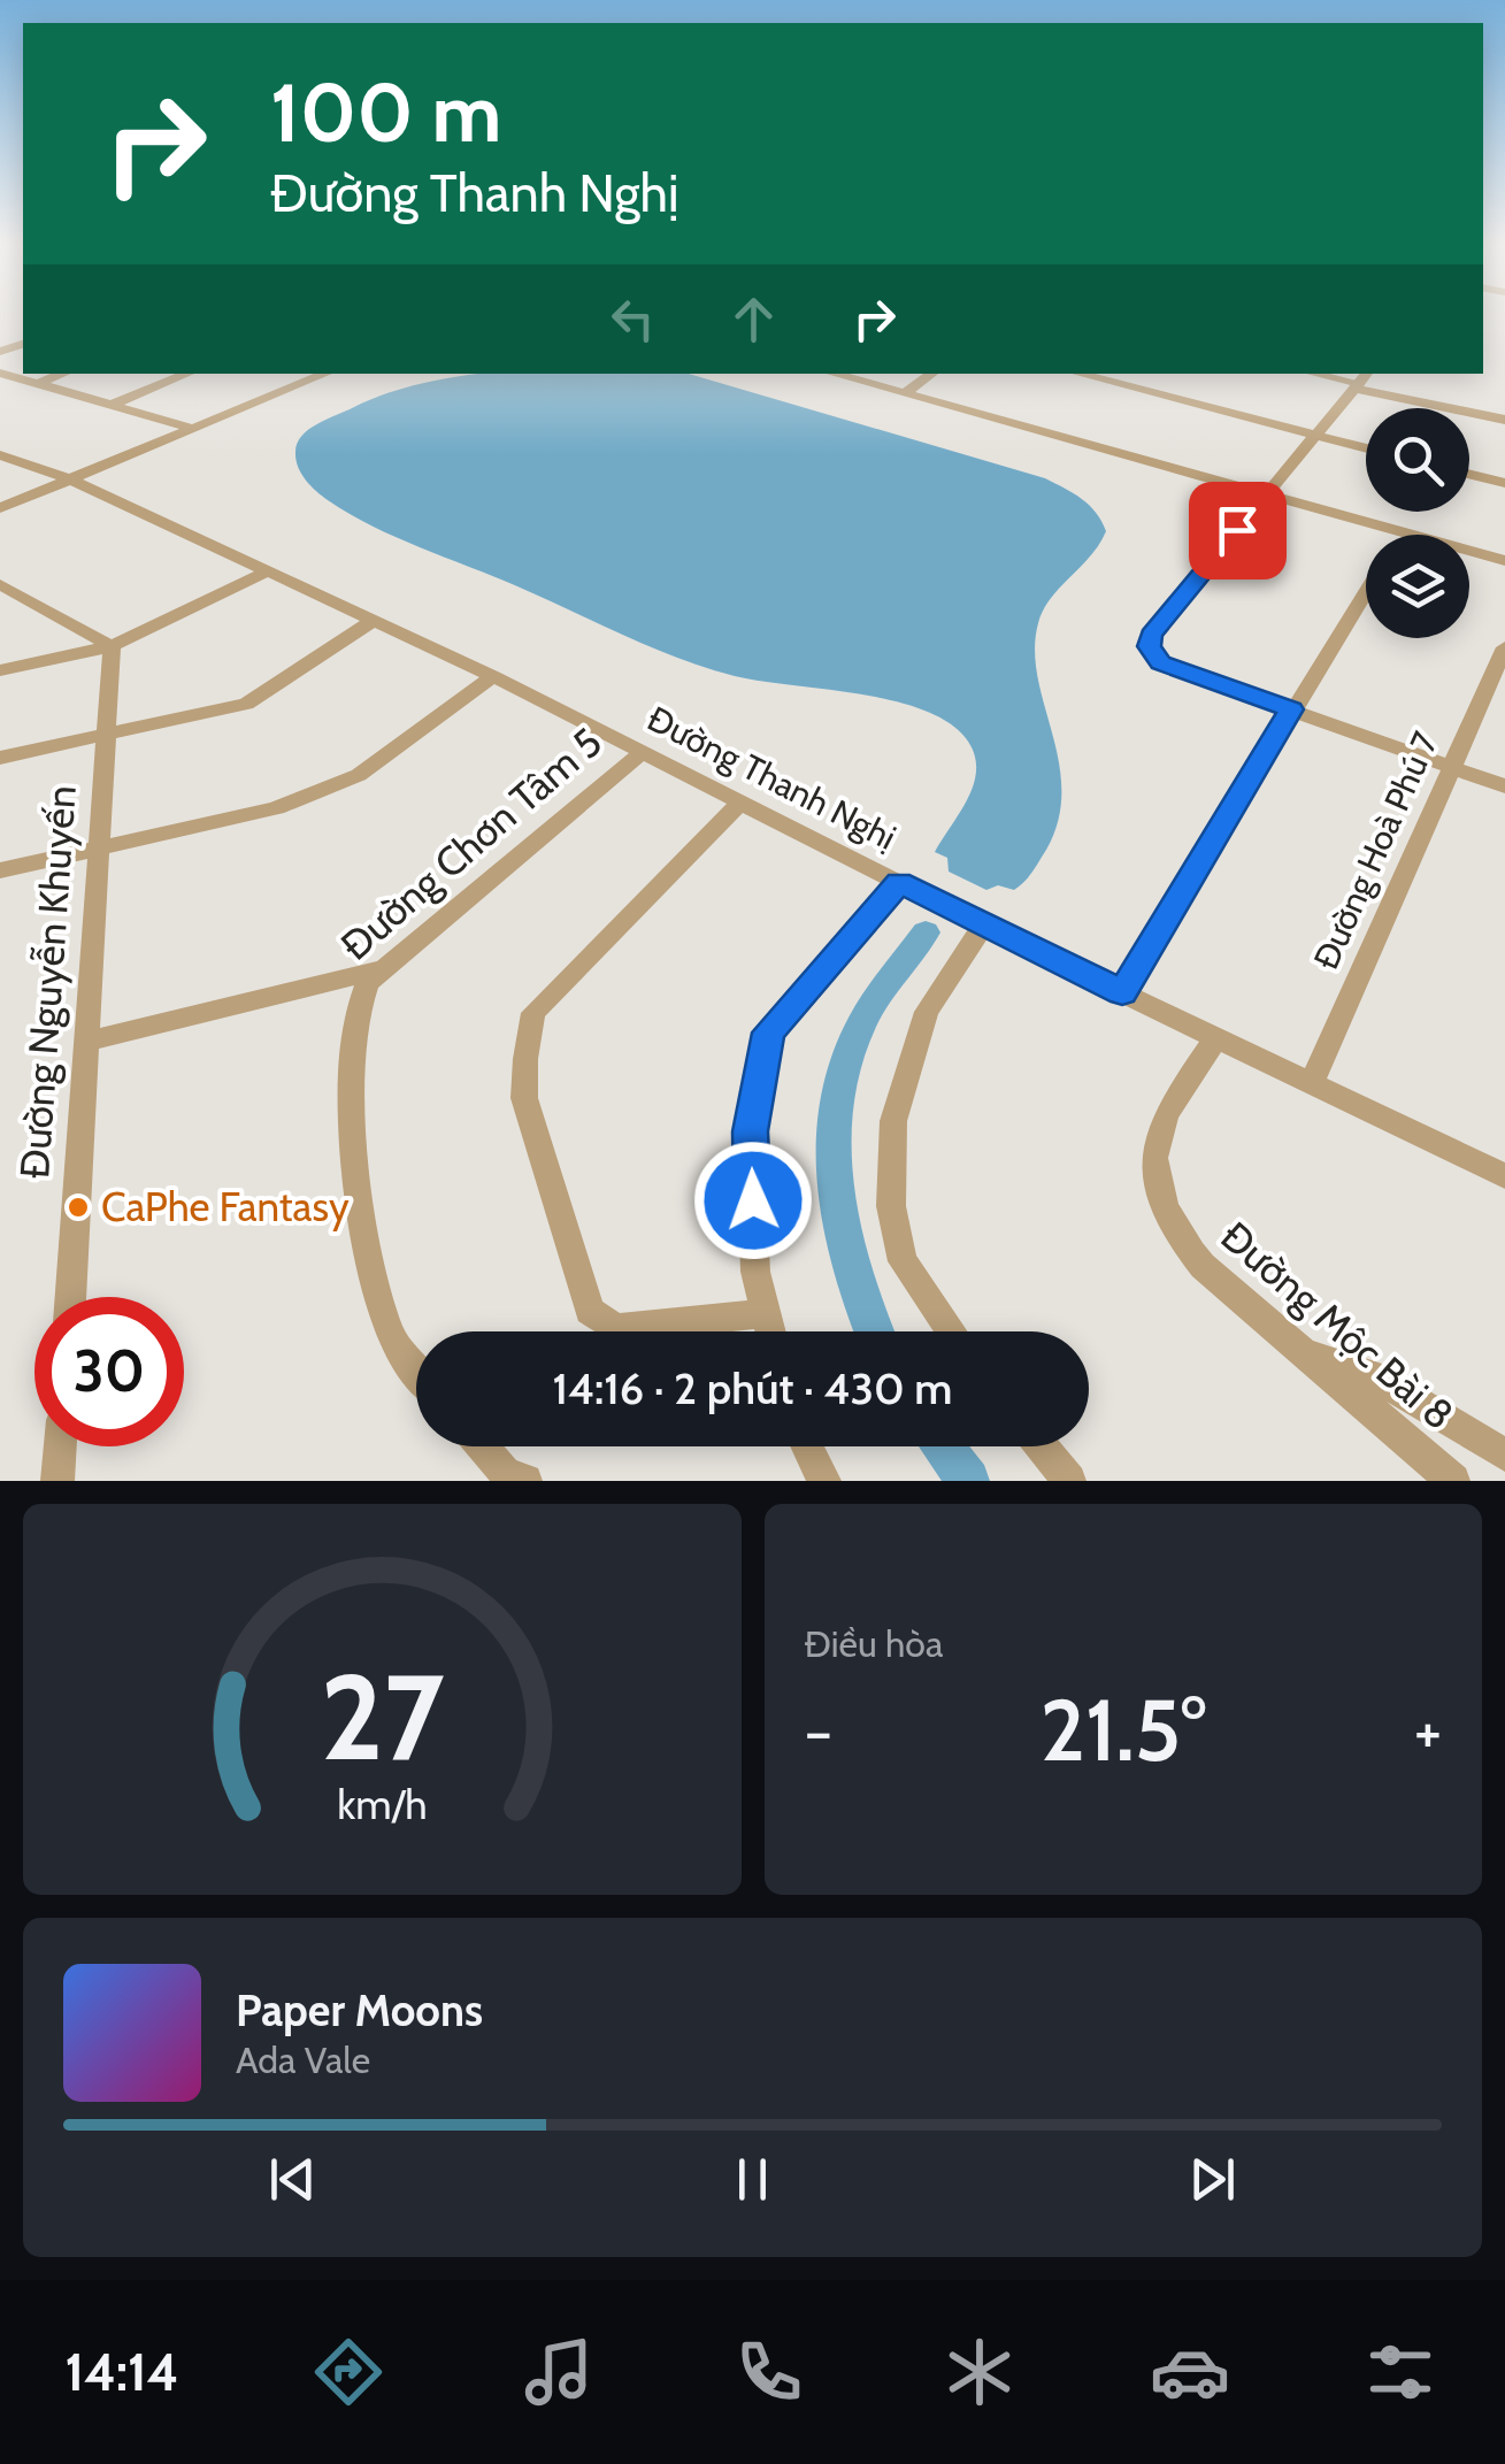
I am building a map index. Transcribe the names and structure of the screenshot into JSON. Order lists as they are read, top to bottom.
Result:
{
  "streets": {
    "street": [
      "Đường Thanh Nghị",
      "Đường Chơn Tâm 5",
      "Đường Hoà Phú 7",
      "Đường Nguyễn Khuyến",
      "Đường Mộc Bài 8"
    ]
  },
  "crossings": [
    ["Đường Thanh Nghị", "Đường Chơn Tâm 5"],
    ["Đường Thanh Nghị", "Đường Hoà Phú 7"],
    ["Đường Thanh Nghị", "Đường Mộc Bài 8"]
  ],
  "places": ["CaPhe Fantasy"],
  "page": {
    "turn": ["100 m", "Đường Thanh Nghị"],
    "limit": "30",
    "trip": "14:16 · 2 phút · 430 m",
    "tile": "Điều hòa",
    "heat": ["−", "21.5°", "+"],
    "song": ["Paper Moons", "Ada Vale"],
    "tabs": "14:14",
    "gauge": ["27", "km/h"]
  }
}
